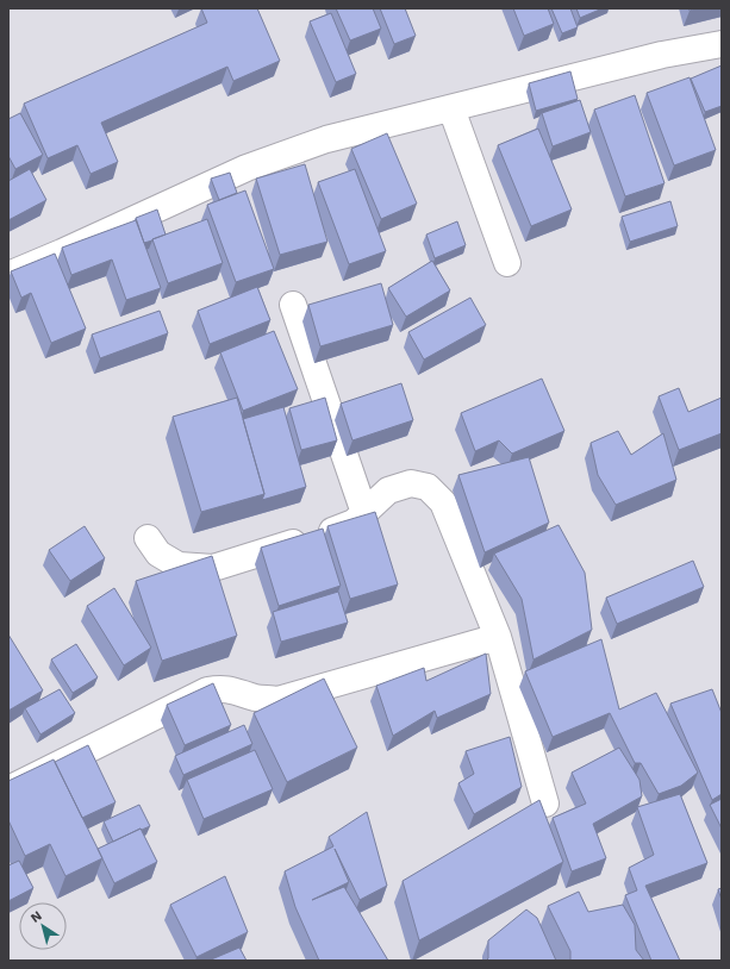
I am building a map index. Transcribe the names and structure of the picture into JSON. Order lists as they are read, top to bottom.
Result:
{
  "north": "top left"
}
